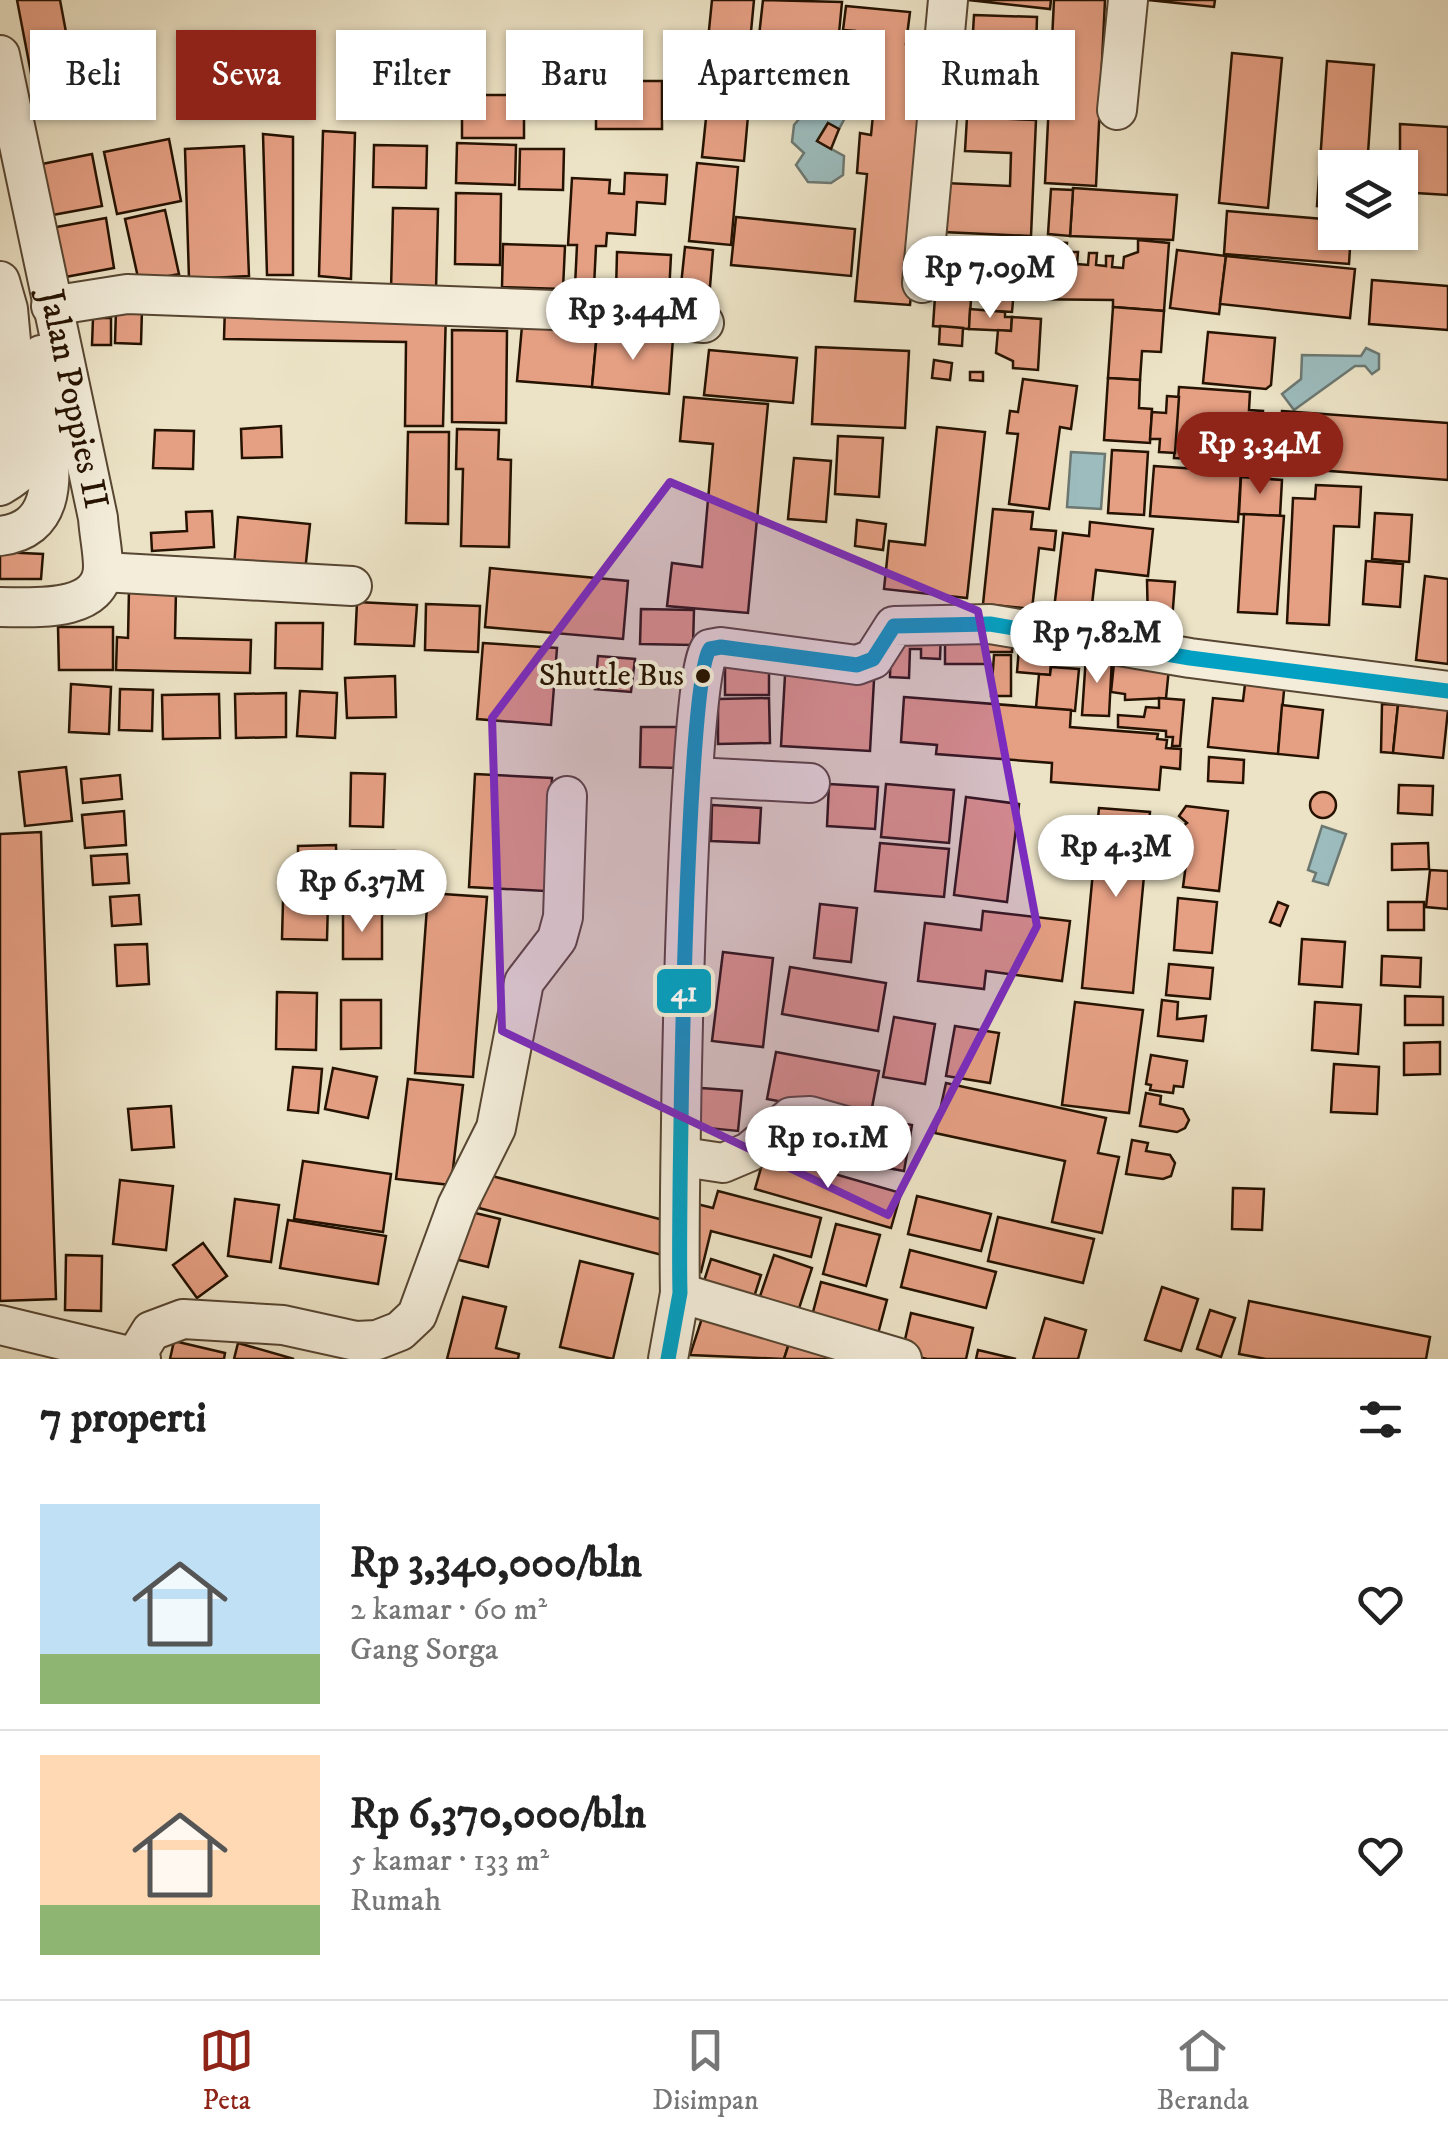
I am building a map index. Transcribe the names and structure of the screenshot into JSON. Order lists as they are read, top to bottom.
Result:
{
  "streets": {
    "street": ["Jalan Poppies II"]
  },
  "places": ["Shuttle Bus"],
  "lines": ["transit line 41"],
  "page": {
    "chip": [
      "Beli",
      "Sewa",
      "Filter",
      "Baru",
      "Apartemen",
      "Rumah"
    ],
    "price": [
      "Rp 7.09M",
      "Rp 3.44M",
      "Rp 3.34M",
      "Rp 7.82M",
      "Rp 4.3M",
      "Rp 6.37M",
      "Rp 10.1M"
    ],
    "heading": "7 properti",
    "list": [
      {
        "name": "Rp 3,340,000/bln",
        "note": "2 kamar · 60 m² · Gang Sorga"
      },
      {
        "name": "Rp 6,370,000/bln",
        "note": "5 kamar · 133 m² · Rumah"
      }
    ],
    "tabs": ["Peta", "Disimpan", "Beranda"]
  }
}
